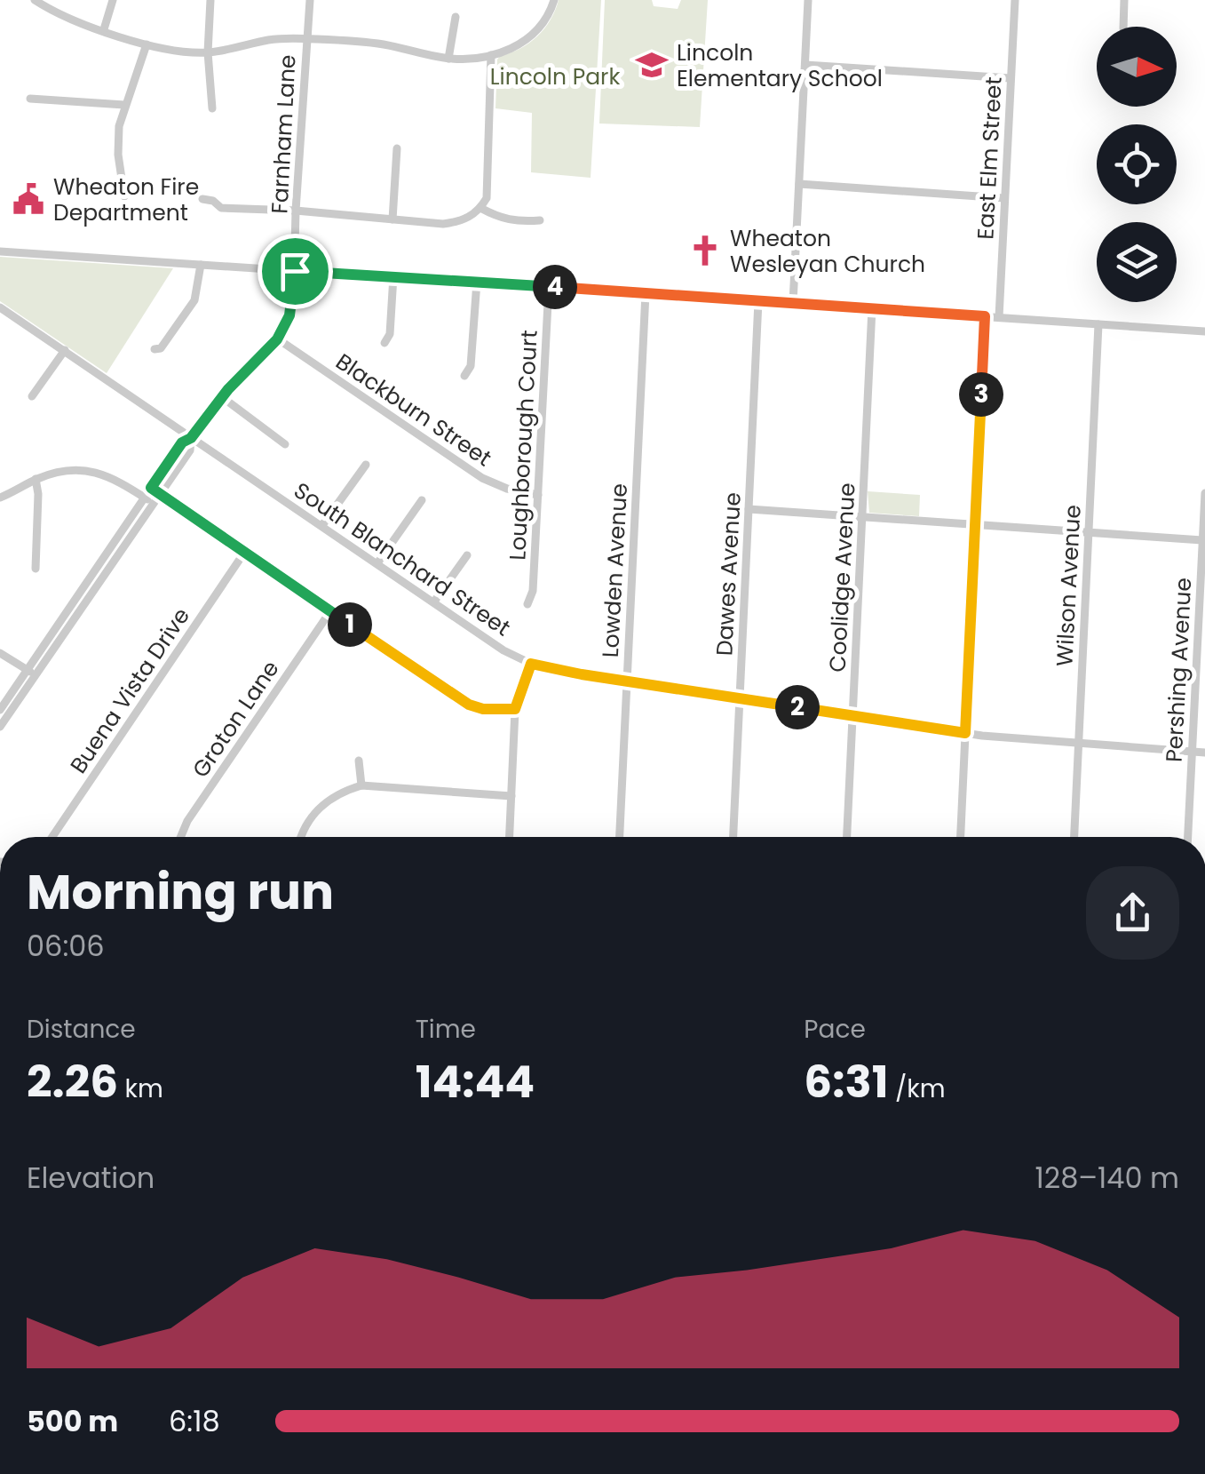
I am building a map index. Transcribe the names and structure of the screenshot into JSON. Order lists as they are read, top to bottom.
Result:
{
  "streets": {
    "street": [
      "Farnham Lane",
      "East Elm Street",
      "Blackburn Street",
      "Loughborough Court",
      "South Blanchard Street",
      "Lowden Avenue",
      "Dawes Avenue",
      "Coolidge Avenue",
      "Wilson Avenue",
      "Pershing Avenue",
      "Buena Vista Drive",
      "Groton Lane"
    ]
  },
  "crossings": [
    ["Farnham Lane", "Blackburn Street"],
    ["Blackburn Street", "Loughborough Court"],
    ["South Blanchard Street", "Lowden Avenue"],
    ["South Blanchard Street", "Dawes Avenue"],
    ["South Blanchard Street", "Coolidge Avenue"],
    ["South Blanchard Street", "Wilson Avenue"],
    ["South Blanchard Street", "Pershing Avenue"]
  ],
  "parks": ["Lincoln Park"],
  "places": {
    "school or university": ["Lincoln Elementary School"],
    "public building": ["Wheaton Fire Department"],
    "church": ["Wheaton Wesleyan Church"]
  },
  "north": "right",
  "page": {
    "pins": [
      "4",
      "3",
      "1",
      "2"
    ],
    "heading": ["Morning run", "06:06"],
    "stats": [
      ["Distance", "2.26 km"],
      ["Time", "14:44"],
      ["Pace", "6:31 /km"]
    ],
    "chart": ["Elevation", "128–140 m"],
    "list": [
      {
        "name": "500 m",
        "note": "6:18"
      }
    ]
  }
}
